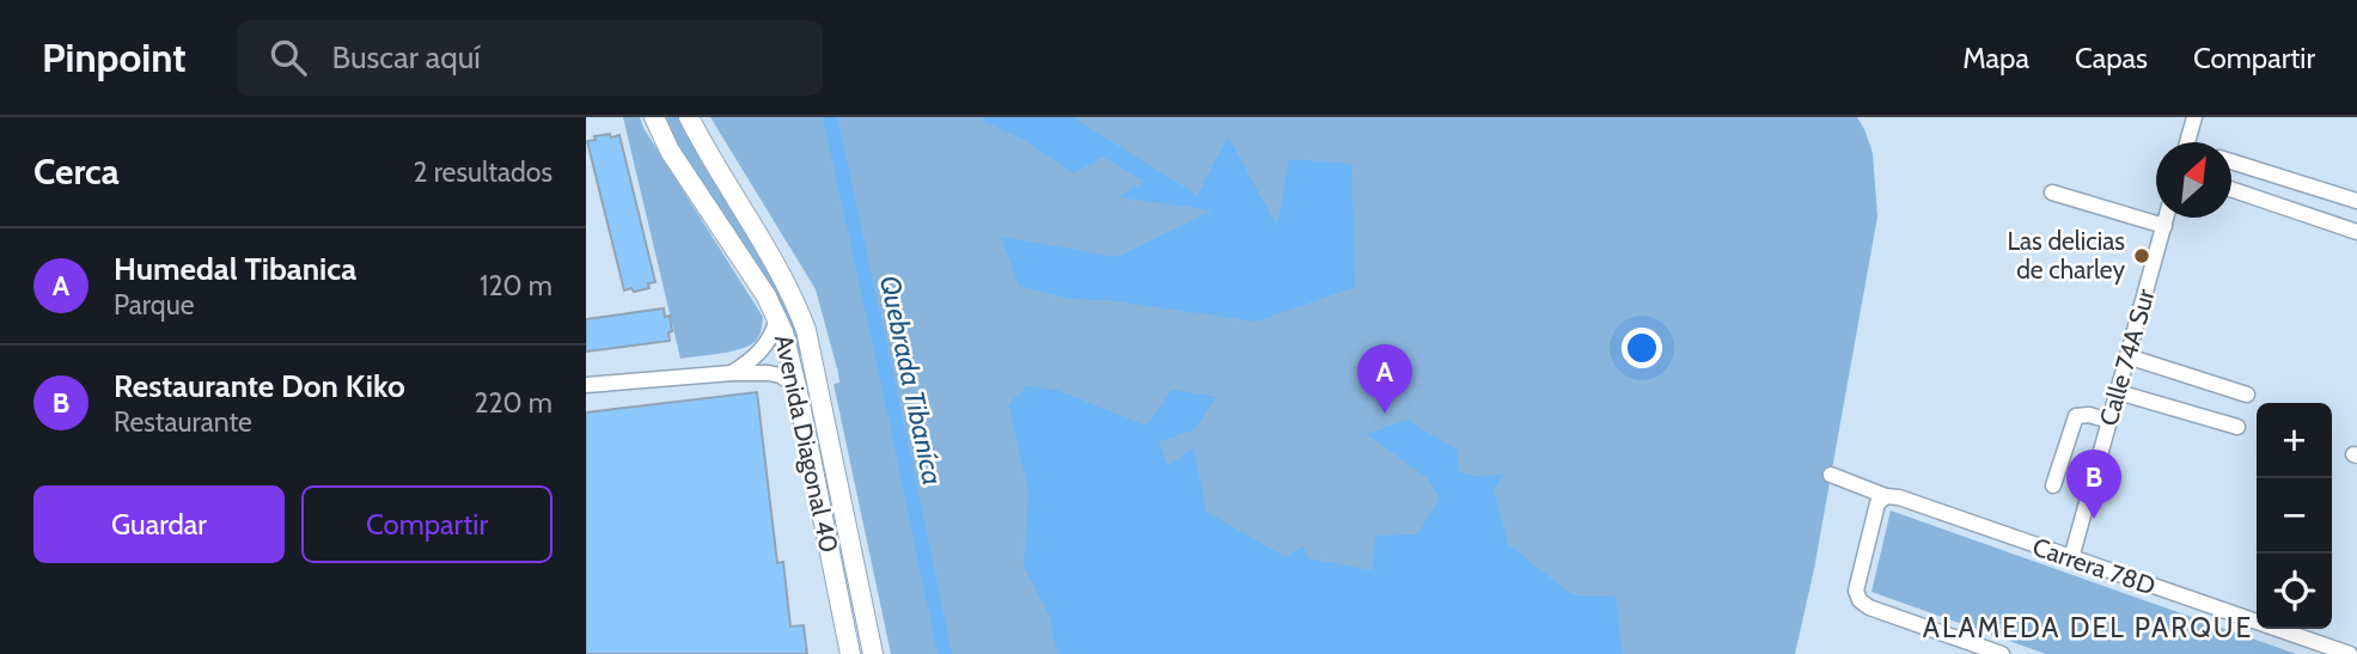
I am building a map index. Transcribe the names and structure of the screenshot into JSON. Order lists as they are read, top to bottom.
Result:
{
  "streets": {
    "main road": ["Avenida Diagonal 40"],
    "street": ["Calle 74A Sur", "Carrera 78D"]
  },
  "crossings": [
    ["Calle 74A Sur", "Carrera 78D"]
  ],
  "districts": ["ALAMEDA DEL PARQUE"],
  "water": ["Quebrada Tibaníca"],
  "places": ["Las delicias de charley"],
  "north": "top right",
  "page": {
    "header": "Pinpoint",
    "search": "Buscar aquí",
    "nav": ["Mapa", "Capas", "Compartir"],
    "heading": ["Cerca", "2 resultados"],
    "list": [
      {
        "mark": "A",
        "name": "Humedal Tibanica",
        "note": "Parque",
        "value": "120 m"
      },
      {
        "mark": "B",
        "name": "Restaurante Don Kiko",
        "note": "Restaurante",
        "value": "220 m"
      }
    ],
    "pins": ["A", "B"],
    "map_buttons": ["+", "−"],
    "buttons": ["Guardar", "Compartir"]
  }
}
